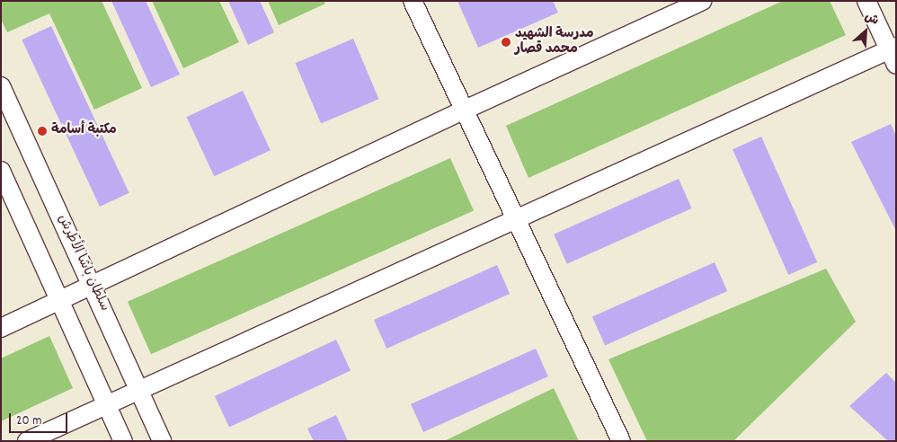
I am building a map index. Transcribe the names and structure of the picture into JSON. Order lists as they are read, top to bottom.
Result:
{
  "streets": {
    "street": ["سلطان باشا الأطرش"]
  },
  "places": ["مدرسة الشهيد محمد قصار", "مكتبة أسامة"],
  "scale_bar": "20 m",
  "north": "top right"
}
